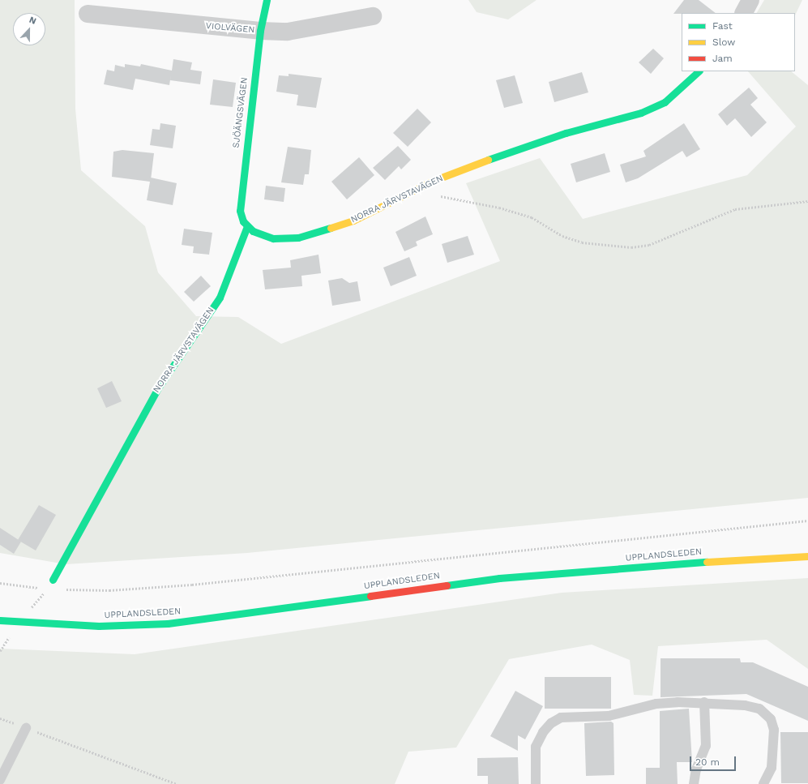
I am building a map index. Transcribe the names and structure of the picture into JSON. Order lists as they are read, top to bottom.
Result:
{
  "streets": {
    "street": [
      "VIOLVÄGEN",
      "SJÖÄNGSVÄGEN",
      "NORRA JÄRVSTAVÄGEN",
      "UPPLANDSLEDEN"
    ]
  },
  "crossings": [
    ["VIOLVÄGEN", "SJÖÄNGSVÄGEN"],
    ["SJÖÄNGSVÄGEN", "NORRA JÄRVSTAVÄGEN"]
  ],
  "legend": ["Fast", "Slow", "Jam"],
  "scale_bar": "20 m",
  "north": "top"
}
